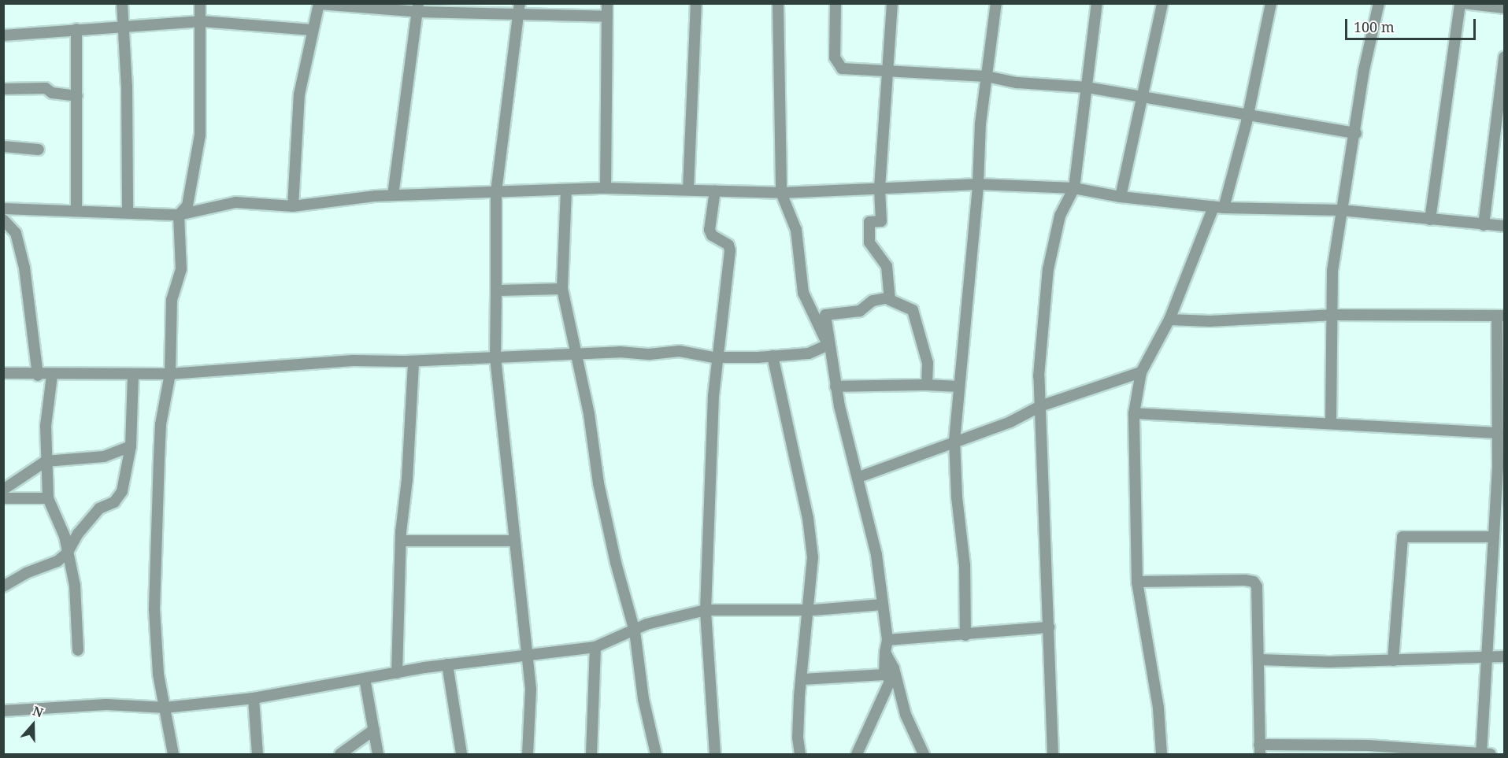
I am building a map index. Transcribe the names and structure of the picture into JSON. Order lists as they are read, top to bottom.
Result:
{
  "scale_bar": "100 m",
  "north": "top"
}
